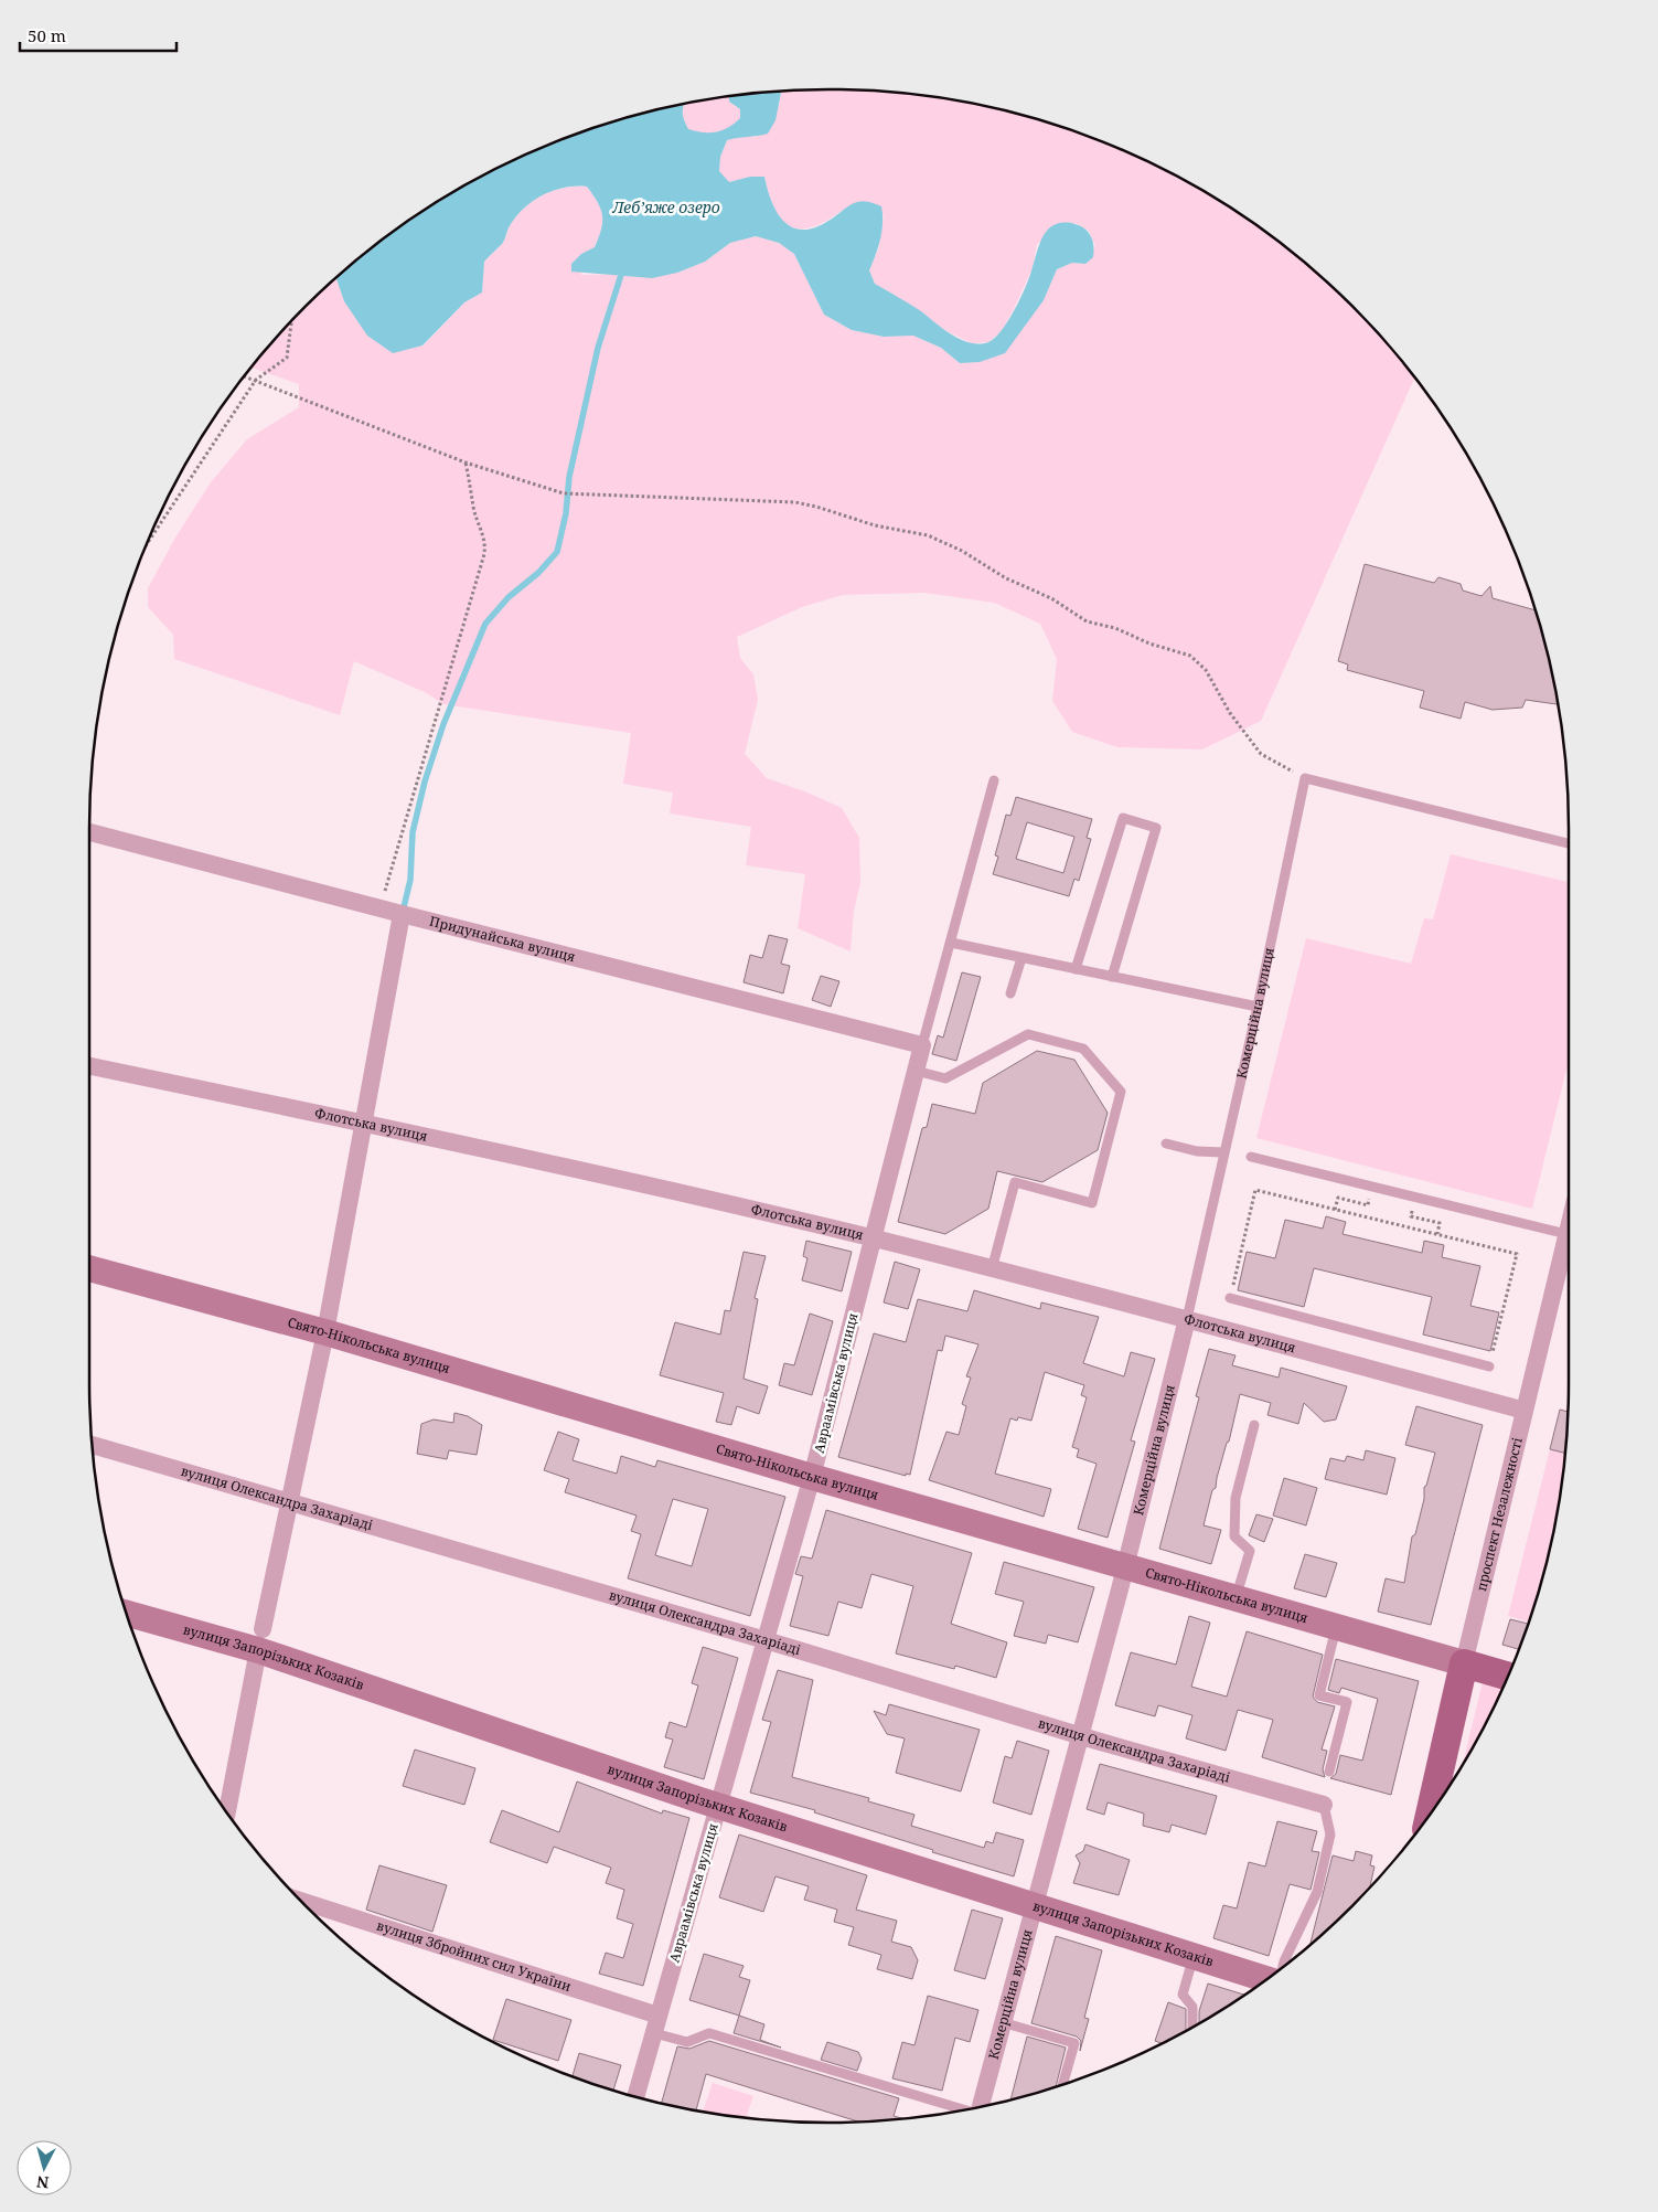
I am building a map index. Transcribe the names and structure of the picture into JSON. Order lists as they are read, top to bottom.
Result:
{
  "streets": {
    "main road": ["Свято-Нікольська вулиця", "проспект Незалежності", "вулиця Запорізьких Козаків"],
    "street": [
      "Придунайська вулиця",
      "Комерційна вулиця",
      "Флотська вулиця",
      "Авраамівська вулиця",
      "вулиця Олександра Захаріаді",
      "вулиця Збройних сил України"
    ]
  },
  "crossings": [
    ["Придунайська вулиця", "Авраамівська вулиця"],
    ["Комерційна вулиця", "Флотська вулиця"],
    ["Комерційна вулиця", "Свято-Нікольська вулиця"],
    ["Комерційна вулиця", "вулиця Олександра Захаріаді"],
    ["Комерційна вулиця", "вулиця Запорізьких Козаків"],
    ["Флотська вулиця", "Авраамівська вулиця"],
    ["Флотська вулиця", "проспект Незалежності"],
    ["Свято-Нікольська вулиця", "Авраамівська вулиця"],
    ["Свято-Нікольська вулиця", "проспект Незалежності"],
    ["Авраамівська вулиця", "вулиця Олександра Захаріаді"],
    ["Авраамівська вулиця", "вулиця Запорізьких Козаків"],
    ["Авраамівська вулиця", "вулиця Збройних сил України"]
  ],
  "water": ["Леб’яже озеро"],
  "scale_bar": "50 m",
  "north": "bottom"
}
